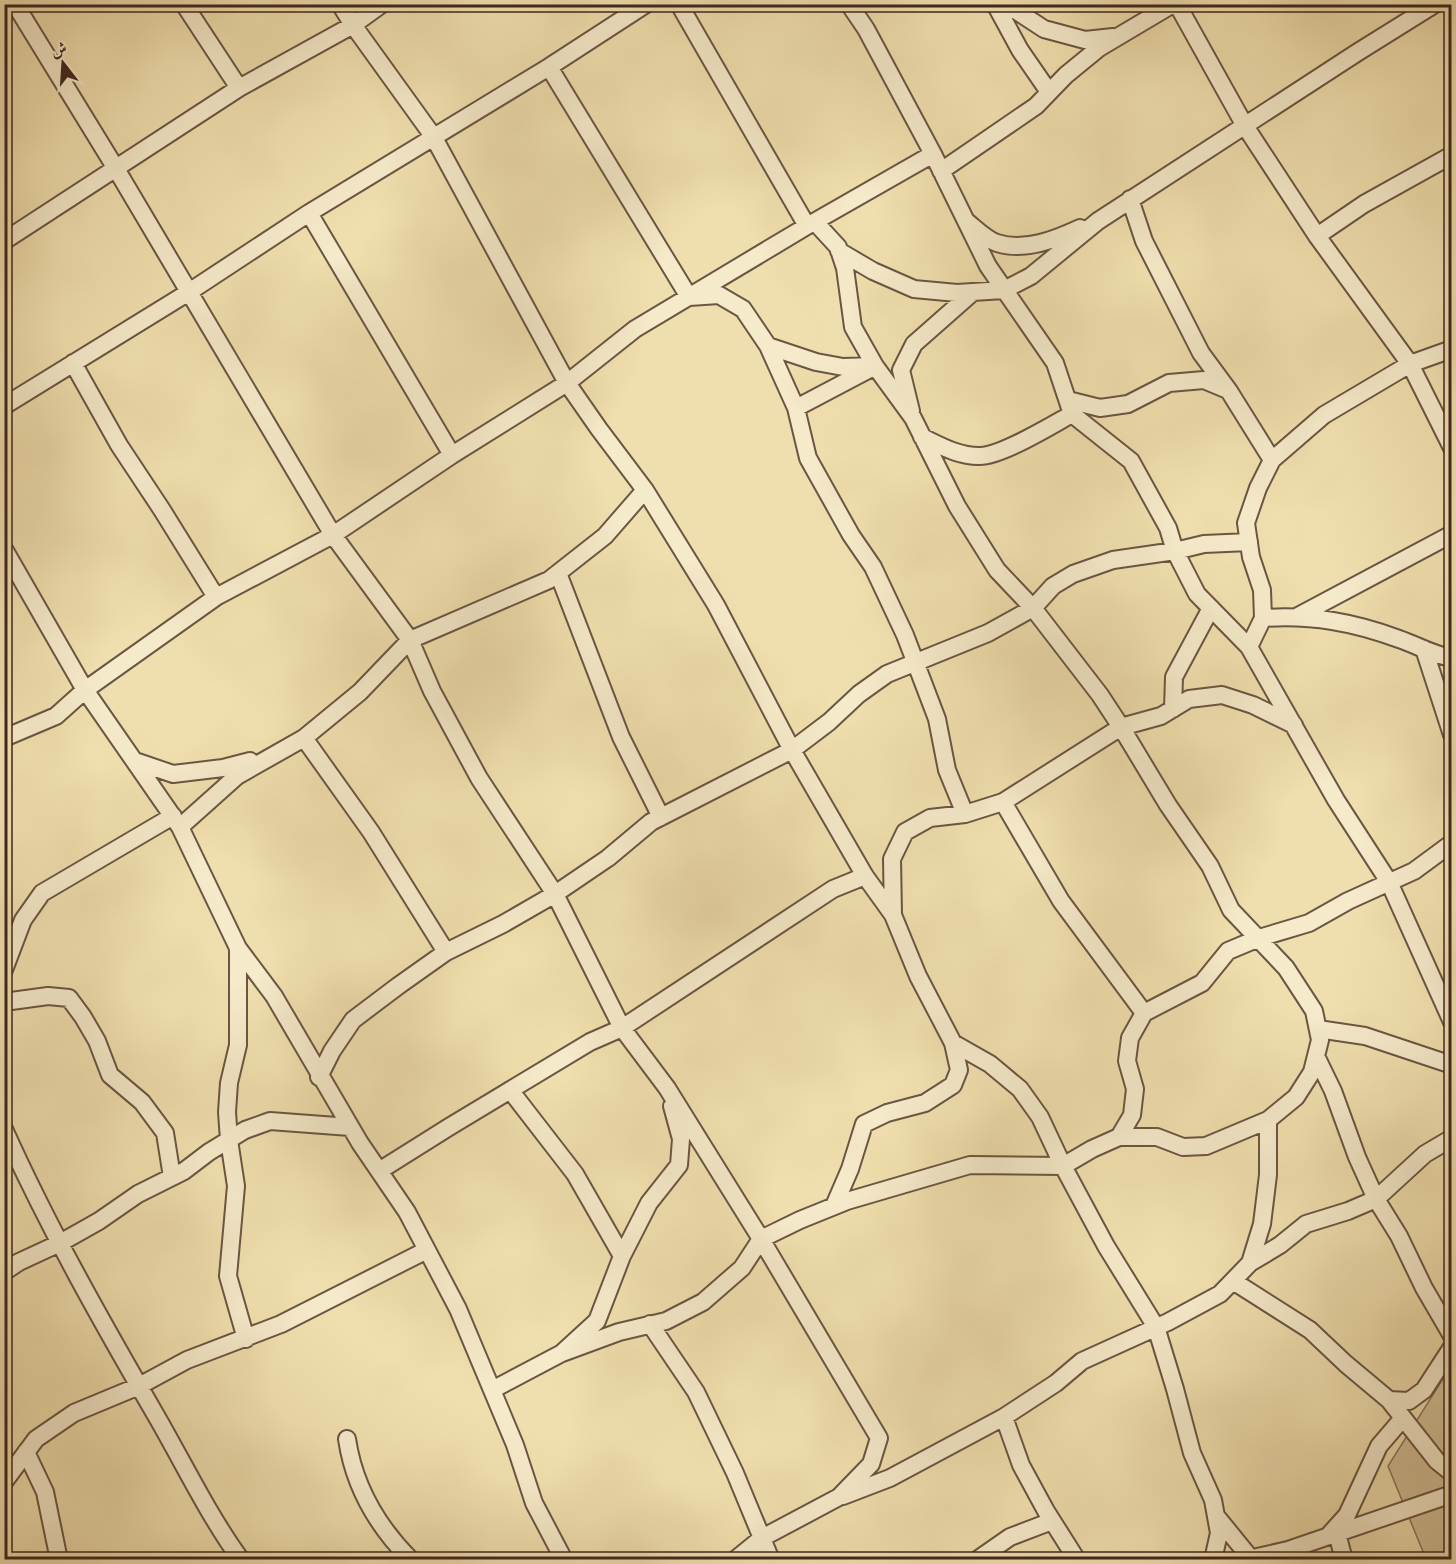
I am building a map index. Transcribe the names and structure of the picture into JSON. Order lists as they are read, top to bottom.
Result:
{
  "north": "top"
}
